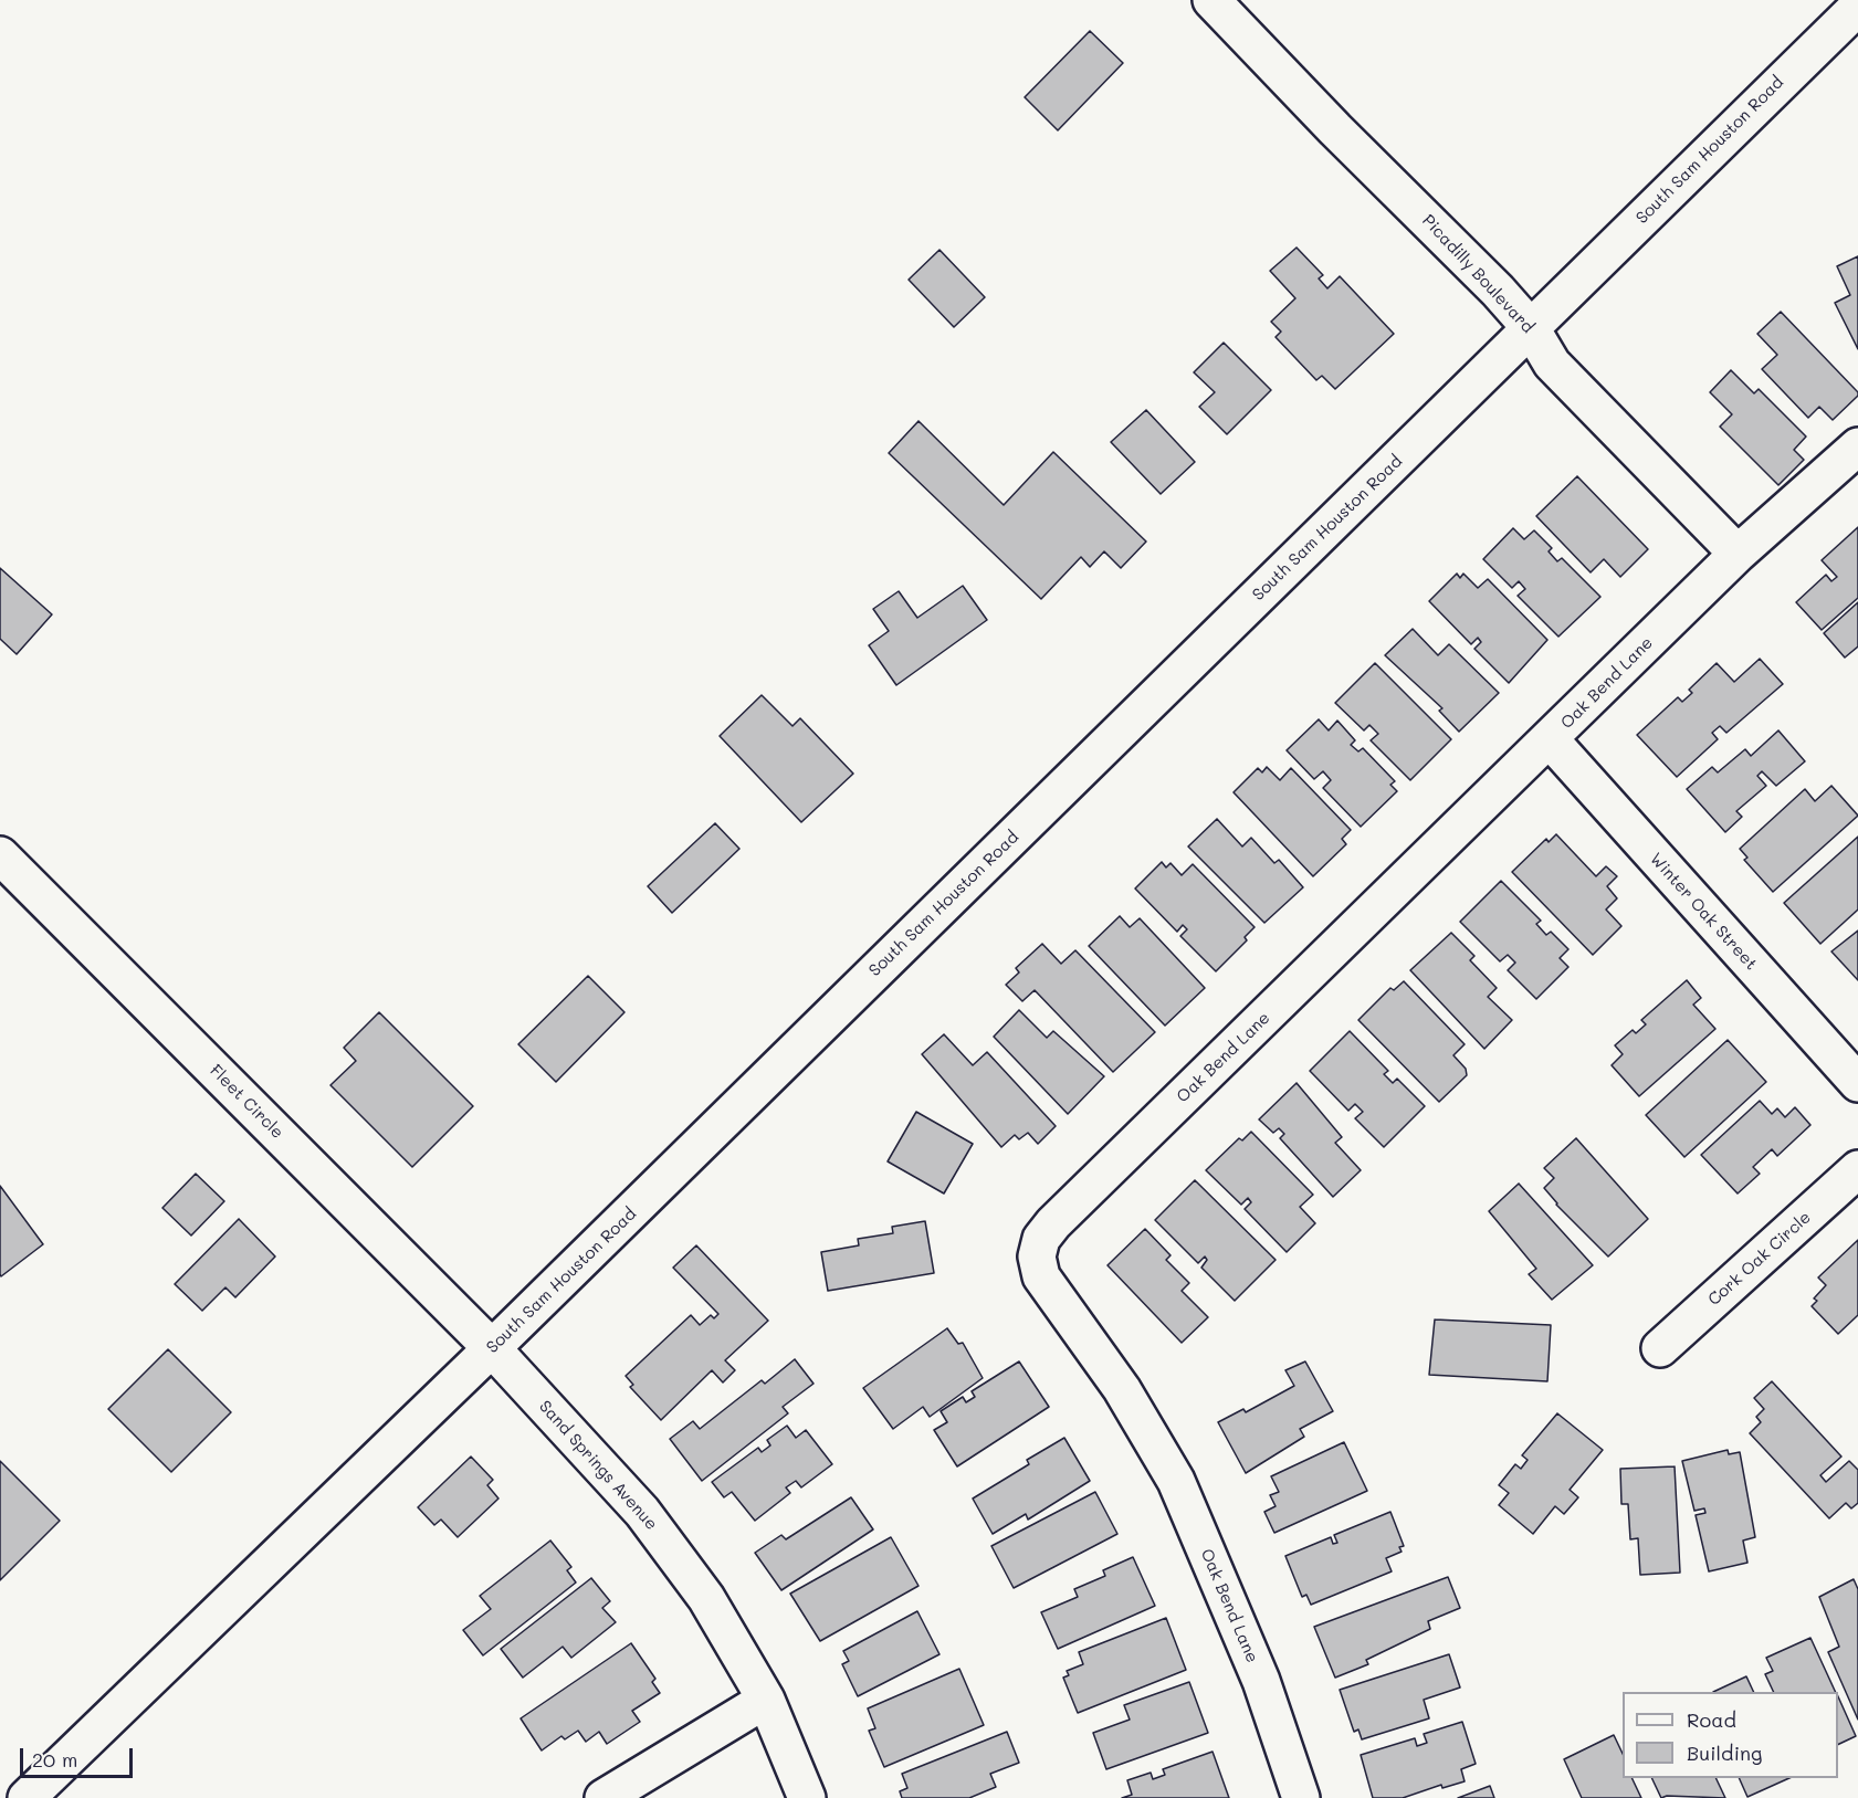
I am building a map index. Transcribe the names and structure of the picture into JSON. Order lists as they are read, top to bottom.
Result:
{
  "streets": {
    "street": [
      "South Sam Houston Road",
      "Picadilly Boulevard",
      "Oak Bend Lane",
      "Winter Oak Street",
      "Fleet Circle",
      "Cork Oak Circle",
      "Sand Springs Avenue"
    ]
  },
  "crossings": [
    ["South Sam Houston Road", "Picadilly Boulevard"],
    ["South Sam Houston Road", "Fleet Circle"],
    ["South Sam Houston Road", "Sand Springs Avenue"],
    ["Picadilly Boulevard", "Oak Bend Lane"],
    ["Oak Bend Lane", "Winter Oak Street"],
    ["Fleet Circle", "Sand Springs Avenue"]
  ],
  "legend": ["Road", "Building"],
  "scale_bar": "20 m"
}
